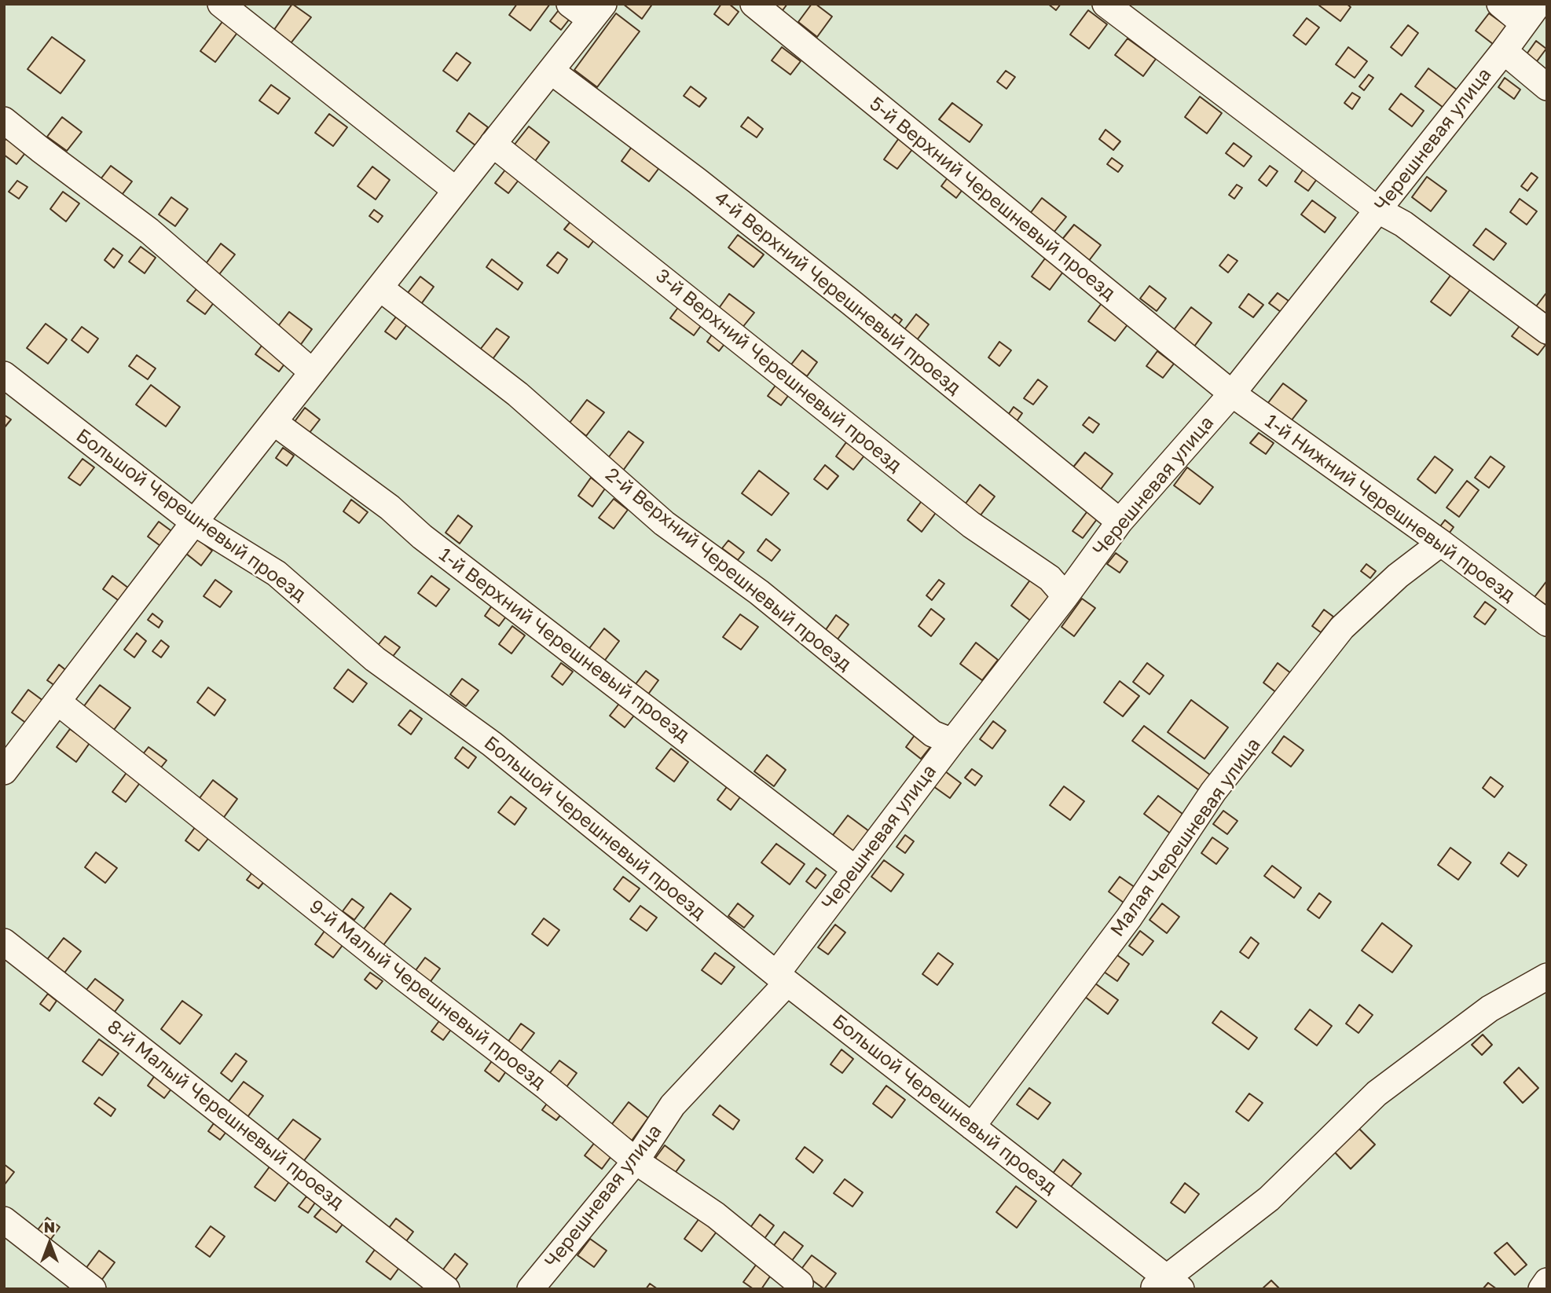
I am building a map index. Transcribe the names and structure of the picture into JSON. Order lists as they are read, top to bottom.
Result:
{
  "streets": {
    "lane": [
      "Черешневая улица",
      "5-й Верхний Черешневый проезд",
      "4-й Верхний Черешневый проезд",
      "3-й Верхний Черешневый проезд",
      "1-й Нижний Черешневый проезд",
      "Большой Черешневый проезд",
      "2-й Верхний Черешневый проезд",
      "1-й Верхний Черешневый проезд",
      "Малая Черешневая улица",
      "9-й Малый Черешневый проезд",
      "8-й Малый Черешневый проезд"
    ]
  },
  "crossings": [
    ["Черешневая улица", "5-й Верхний Черешневый проезд"],
    ["Черешневая улица", "4-й Верхний Черешневый проезд"],
    ["Черешневая улица", "3-й Верхний Черешневый проезд"],
    ["Черешневая улица", "1-й Нижний Черешневый проезд"],
    ["Черешневая улица", "Большой Черешневый проезд"],
    ["Черешневая улица", "2-й Верхний Черешневый проезд"],
    ["Черешневая улица", "1-й Верхний Черешневый проезд"],
    ["Черешневая улица", "9-й Малый Черешневый проезд"],
    ["5-й Верхний Черешневый проезд", "1-й Нижний Черешневый проезд"],
    ["1-й Нижний Черешневый проезд", "Малая Черешневая улица"],
    ["Большой Черешневый проезд", "Малая Черешневая улица"]
  ],
  "north": "top"
}
